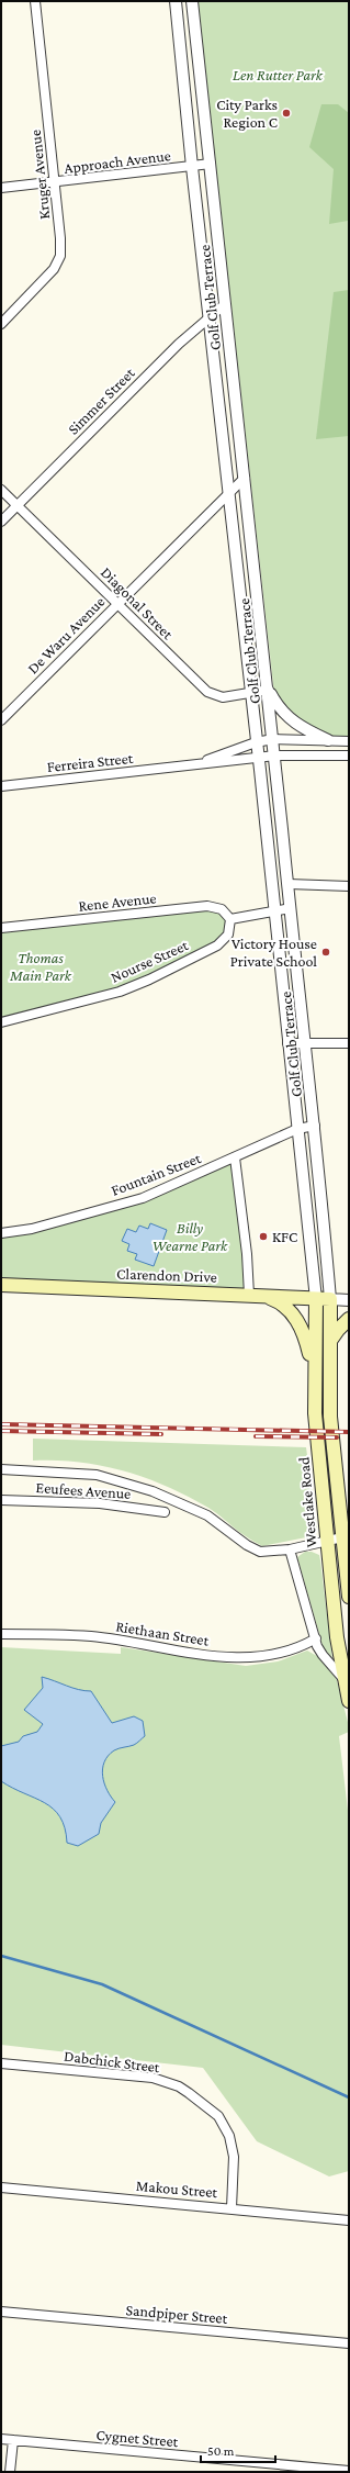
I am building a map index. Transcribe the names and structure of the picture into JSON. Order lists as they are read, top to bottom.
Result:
{
  "streets": {
    "main road": ["Clarendon Drive", "Westlake Road"],
    "street": [
      "Approach Avenue",
      "Kruger Avenue",
      "Golf Club Terrace",
      "Simmer Street",
      "Diagonal Street",
      "De Waru Avenue",
      "Ferreira Street",
      "Rene Avenue",
      "Nourse Street",
      "Fountain Street",
      "Eeufees Avenue",
      "Riethaan Street",
      "Dabchick Street",
      "Makou Street",
      "Sandpiper Street",
      "Cygnet Street"
    ]
  },
  "crossings": [
    ["Approach Avenue", "Kruger Avenue"],
    ["Approach Avenue", "Golf Club Terrace"],
    ["Golf Club Terrace", "Simmer Street"],
    ["Golf Club Terrace", "Diagonal Street"],
    ["Golf Club Terrace", "De Waru Avenue"],
    ["Golf Club Terrace", "Ferreira Street"],
    ["Golf Club Terrace", "Fountain Street"],
    ["Golf Club Terrace", "Clarendon Drive"],
    ["Golf Club Terrace", "Westlake Road"],
    ["Simmer Street", "Diagonal Street"],
    ["Diagonal Street", "De Waru Avenue"],
    ["Rene Avenue", "Nourse Street"],
    ["Clarendon Drive", "Westlake Road"],
    ["Eeufees Avenue", "Westlake Road"],
    ["Dabchick Street", "Makou Street"]
  ],
  "parks": ["Len Rutter Park", "Thomas Main Park", "Billy Wearne Park"],
  "places": ["City Parks Region C", "Victory House Private School", "KFC"],
  "scale_bar": "50 m"
}
